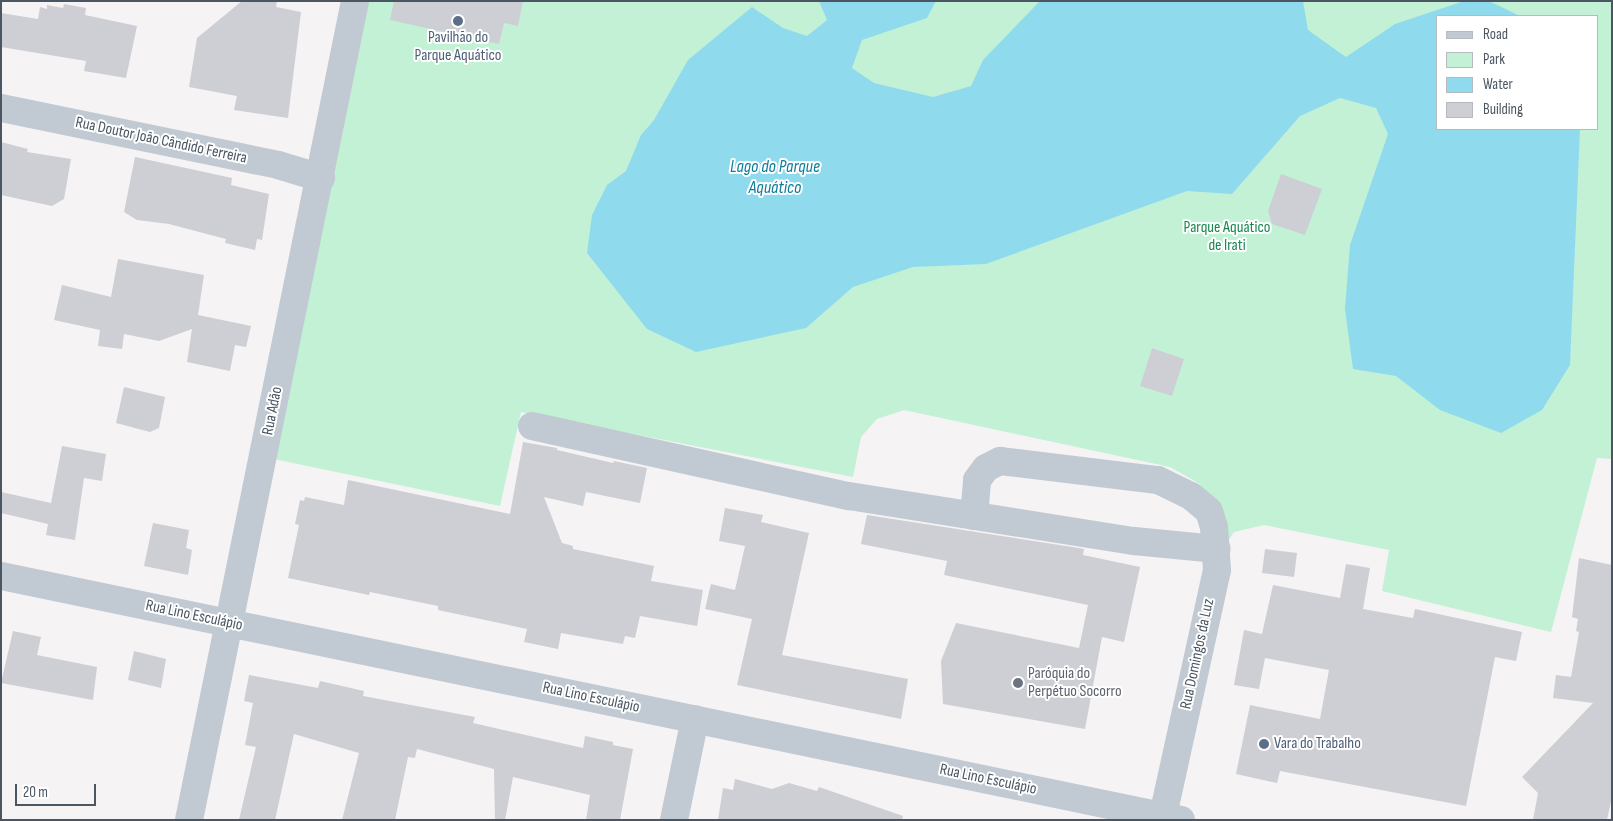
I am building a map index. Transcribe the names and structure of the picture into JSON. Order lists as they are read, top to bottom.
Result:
{
  "streets": {
    "street": [
      "Rua Doutor João Cândido Ferreira",
      "Rua Adão",
      "Rua Lino Esculápio",
      "Rua Domingos da Luz"
    ]
  },
  "crossings": [
    ["Rua Doutor João Cândido Ferreira", "Rua Adão"],
    ["Rua Adão", "Rua Lino Esculápio"],
    ["Rua Lino Esculápio", "Rua Domingos da Luz"]
  ],
  "water": ["Lago do Parque Aquático"],
  "parks": ["Parque Aquático de Irati"],
  "places": ["Pavilhão do Parque Aquático", "Paróquia do Perpétuo Socorro", "Vara do Trabalho"],
  "legend": [
    "Road",
    "Park",
    "Water",
    "Building"
  ],
  "scale_bar": "20 m"
}
